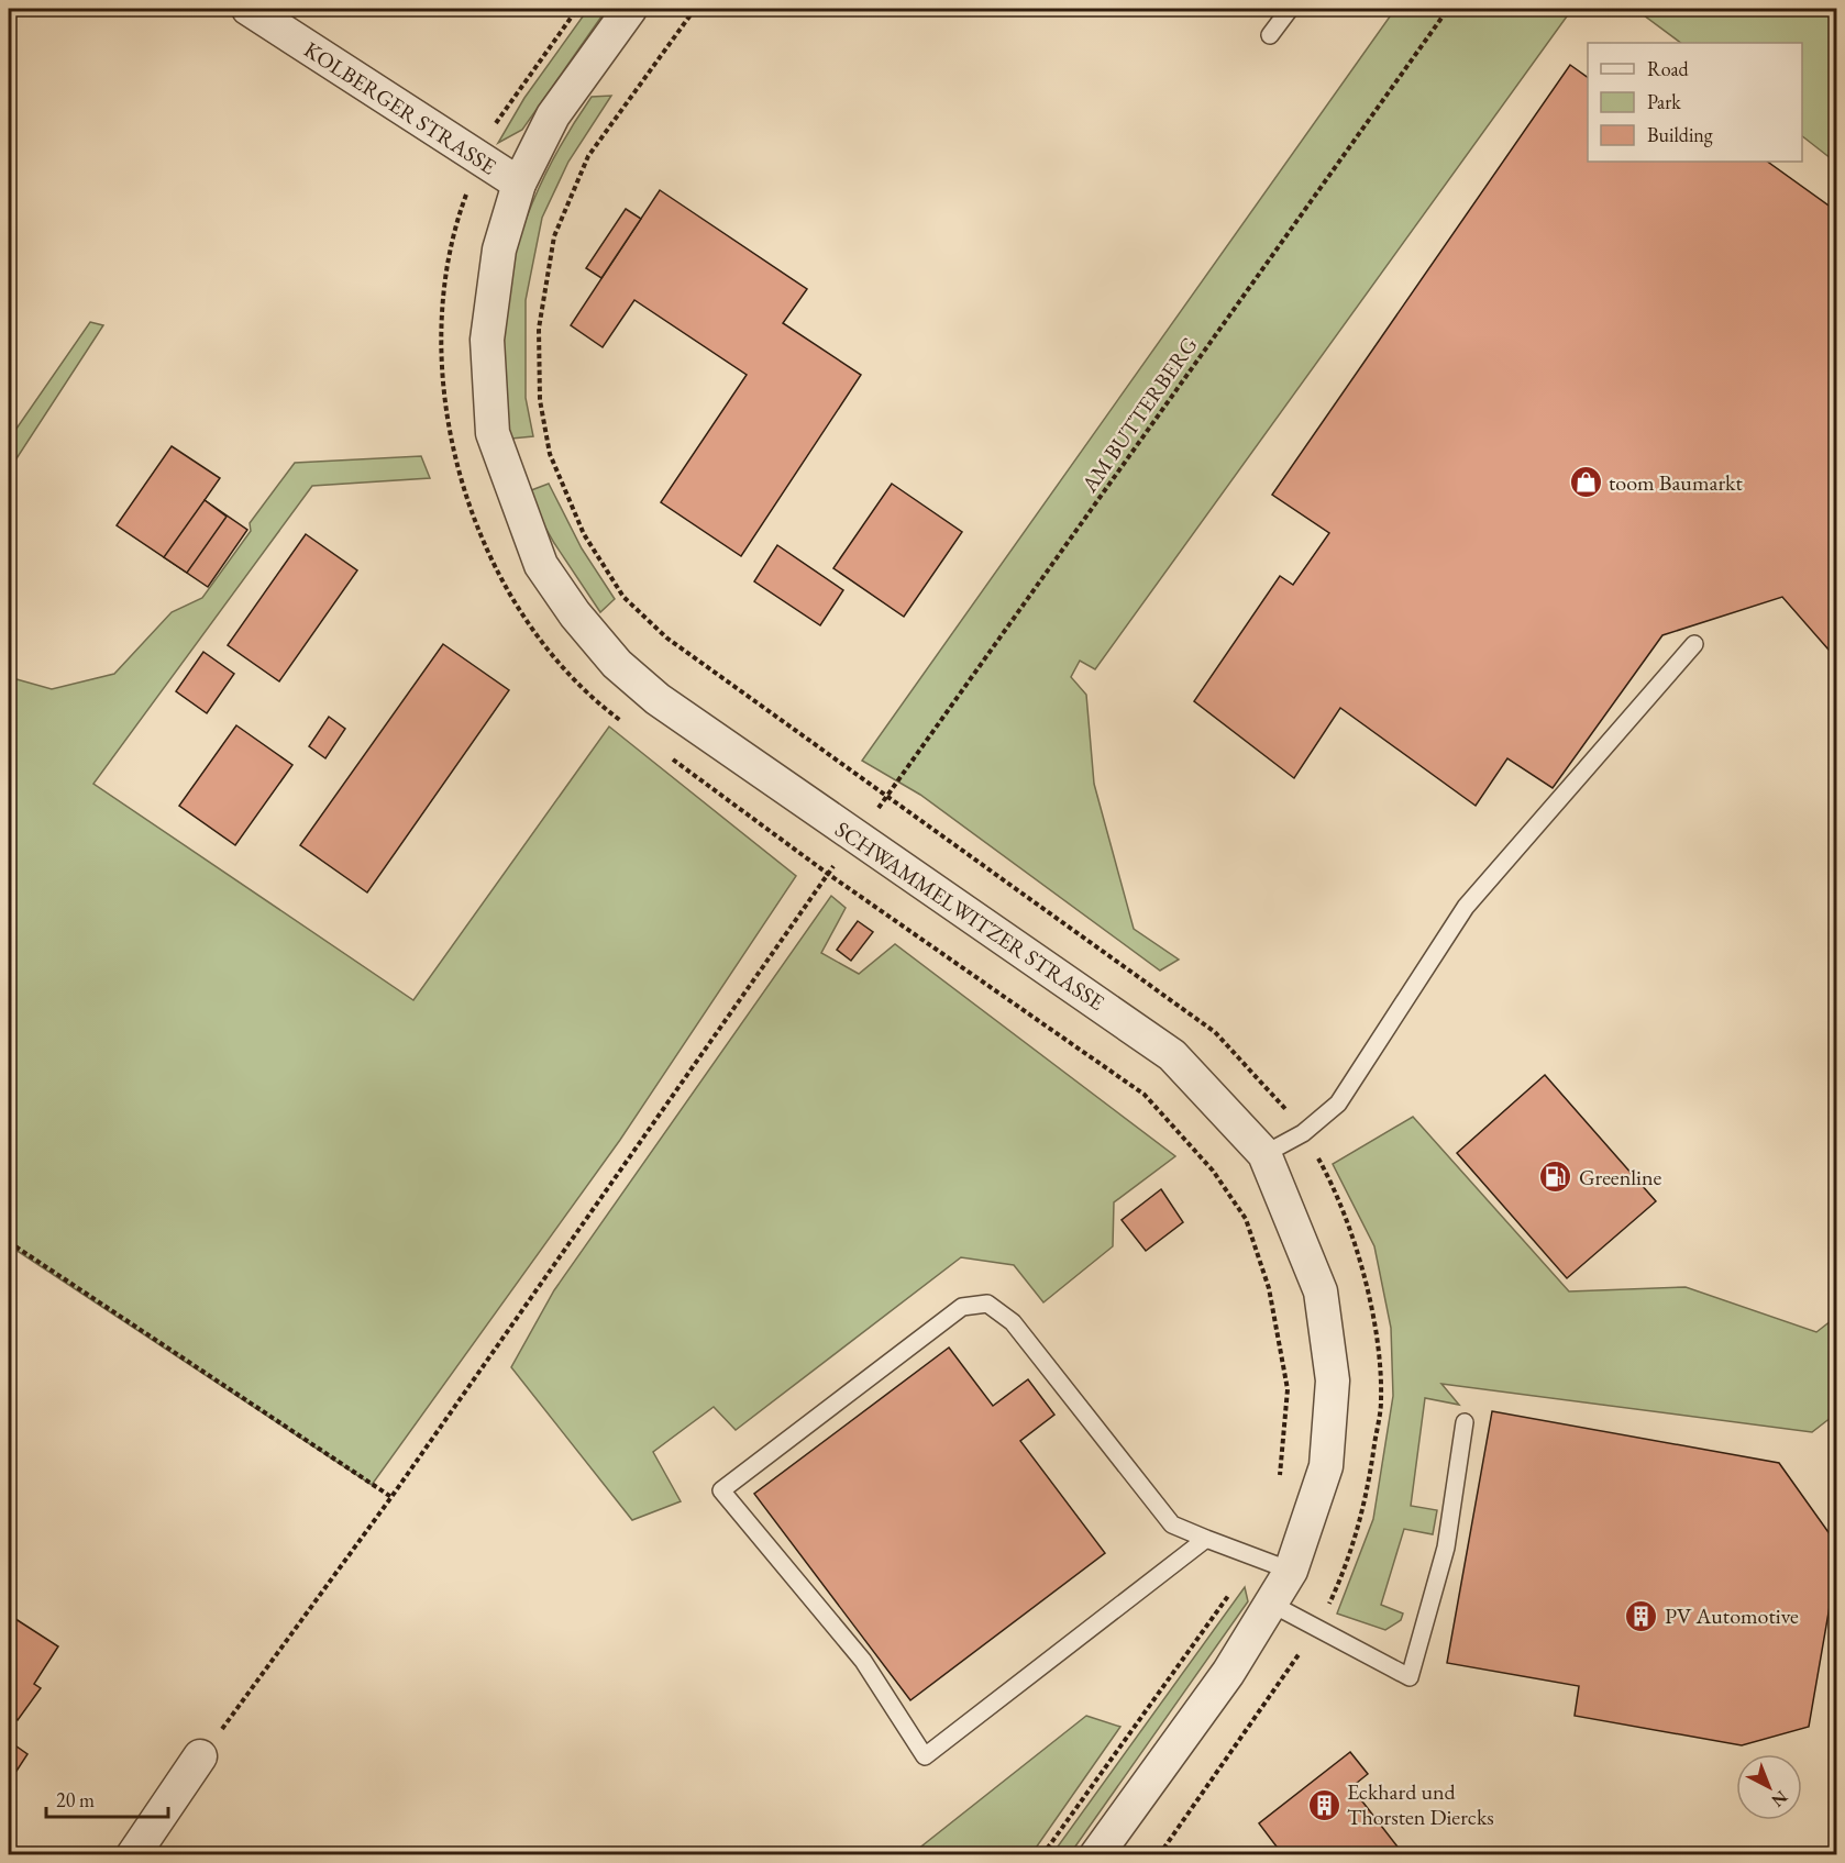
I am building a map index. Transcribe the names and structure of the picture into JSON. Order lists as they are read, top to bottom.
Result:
{
  "streets": {
    "street": ["KOLBERGER STRASSE", "SCHWAMMELWITZER STRASSE"],
    "path": ["AM BUTTERBERG"]
  },
  "crossings": [
    ["KOLBERGER STRASSE", "SCHWAMMELWITZER STRASSE"],
    ["AM BUTTERBERG", "SCHWAMMELWITZER STRASSE"]
  ],
  "places": {
    "shop": ["toom Baumarkt"],
    "fuel station": ["Greenline"],
    "building": ["PV Automotive", "Eckhard und Thorsten Diercks"]
  },
  "legend": ["Road", "Park", "Building"],
  "scale_bar": "20 m",
  "north": "bottom right"
}
